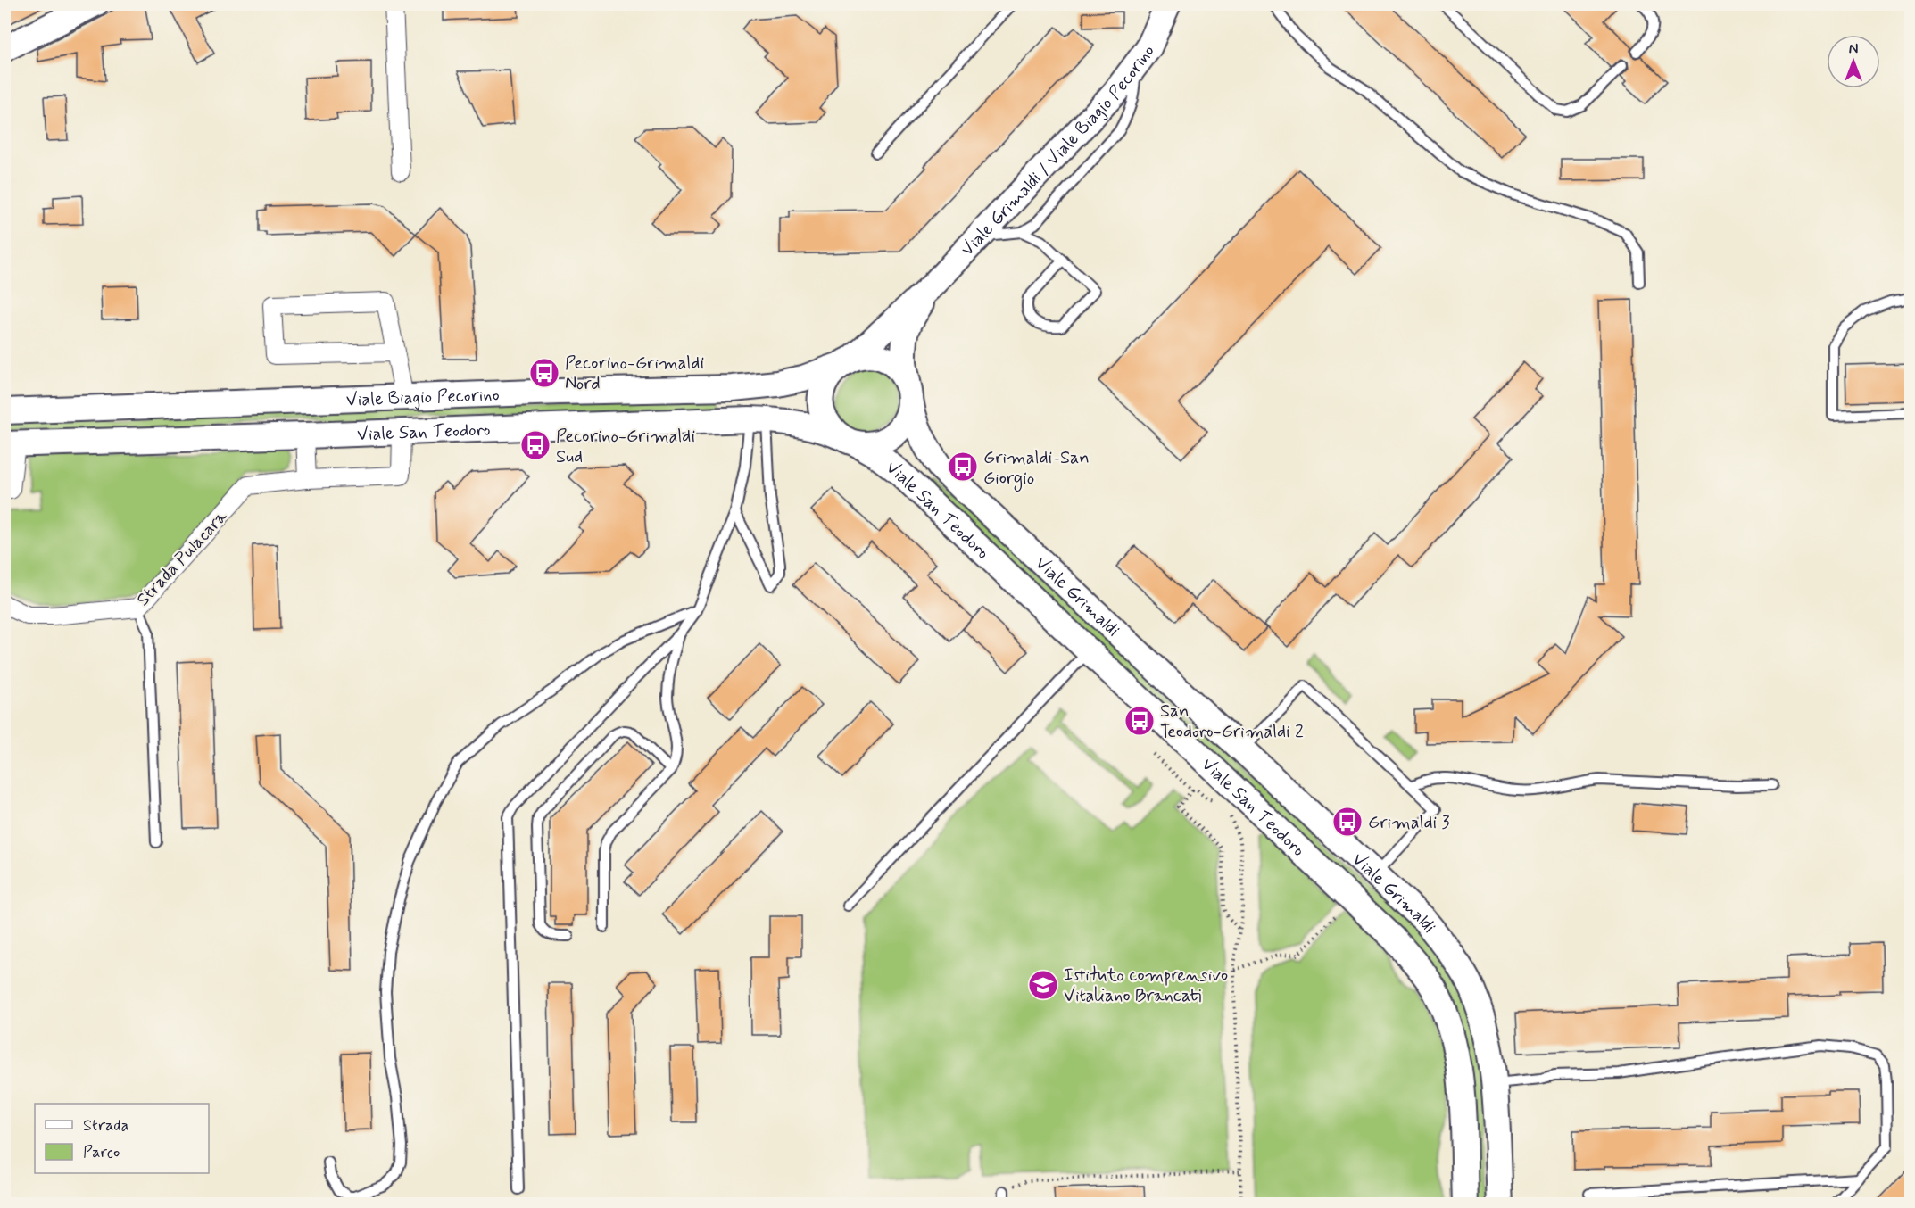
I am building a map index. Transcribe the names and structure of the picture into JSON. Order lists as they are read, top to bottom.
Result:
{
  "streets": {
    "main road": [
      "Viale Grimaldi / Viale Biagio Pecorino",
      "Viale Biagio Pecorino",
      "Viale San Teodoro",
      "Viale Grimaldi"
    ],
    "street": ["Strada Pulacara"]
  },
  "crossings": [
    ["Viale Grimaldi / Viale Biagio Pecorino", "Viale Grimaldi"],
    ["Viale Biagio Pecorino", "Viale San Teodoro"],
    ["Viale Biagio Pecorino", "Viale Grimaldi"],
    ["Viale San Teodoro", "Strada Pulacara"],
    ["Viale San Teodoro", "Viale Grimaldi"]
  ],
  "places": {
    "bus stop": [
      "Pecorino-Grimaldi Nord",
      "Pecorino-Grimaldi Sud",
      "Grimaldi-San Giorgio",
      "San Teodoro-Grimaldi 2",
      "Grimaldi 3"
    ],
    "school or university": ["Istituto comprensivo Vitaliano Brancati"]
  },
  "legend": ["Strada", "Parco"],
  "north": "top"
}
